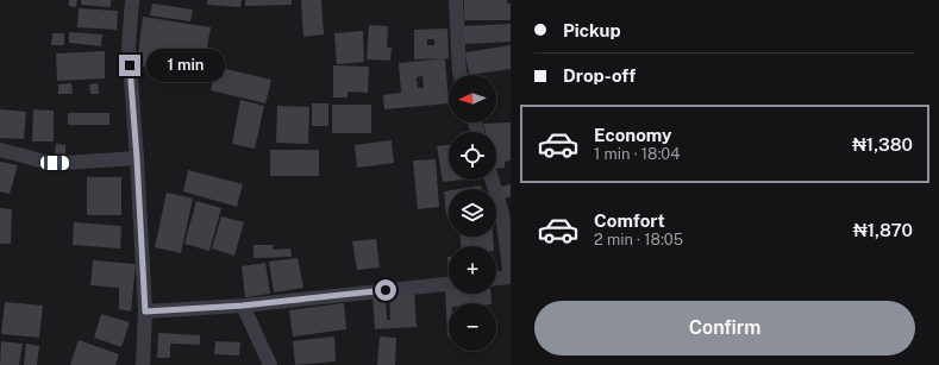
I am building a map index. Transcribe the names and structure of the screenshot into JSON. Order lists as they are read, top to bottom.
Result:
{
  "north": "left",
  "page": {
    "banner": ["Pickup", "Drop-off"],
    "bubble": "1 min",
    "map_buttons": ["+", "−"],
    "list": [
      {
        "name": "Economy",
        "note": "1 min · 18:04",
        "value": "₦1,380"
      },
      {
        "name": "Comfort",
        "note": "2 min · 18:05",
        "value": "₦1,870"
      }
    ],
    "buttons": "Confirm"
  }
}
